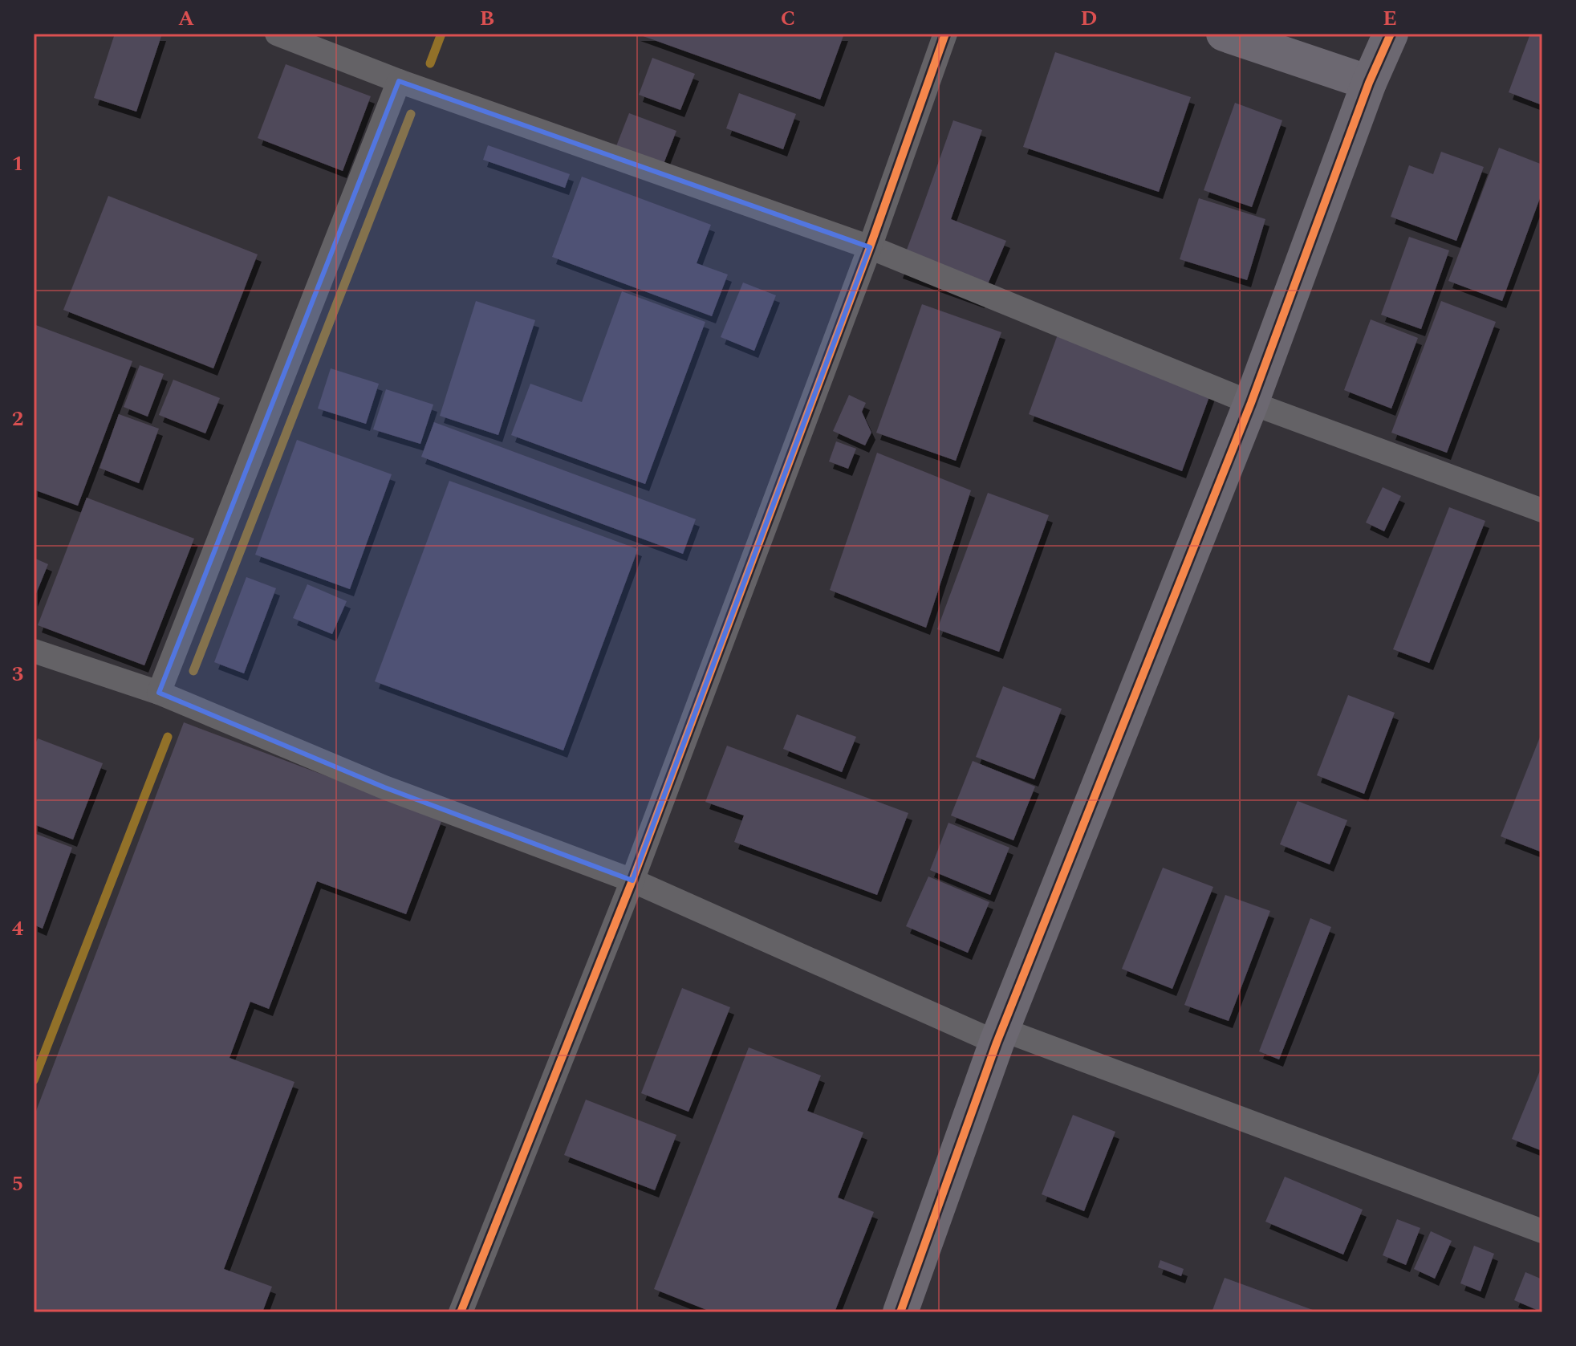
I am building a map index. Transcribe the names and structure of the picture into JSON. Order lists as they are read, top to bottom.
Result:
{
  "grid": {
    "columns": [
      "A",
      "B",
      "C",
      "D",
      "E"
    ],
    "rows": [
      "1",
      "2",
      "3",
      "4",
      "5"
    ]
  }
}
